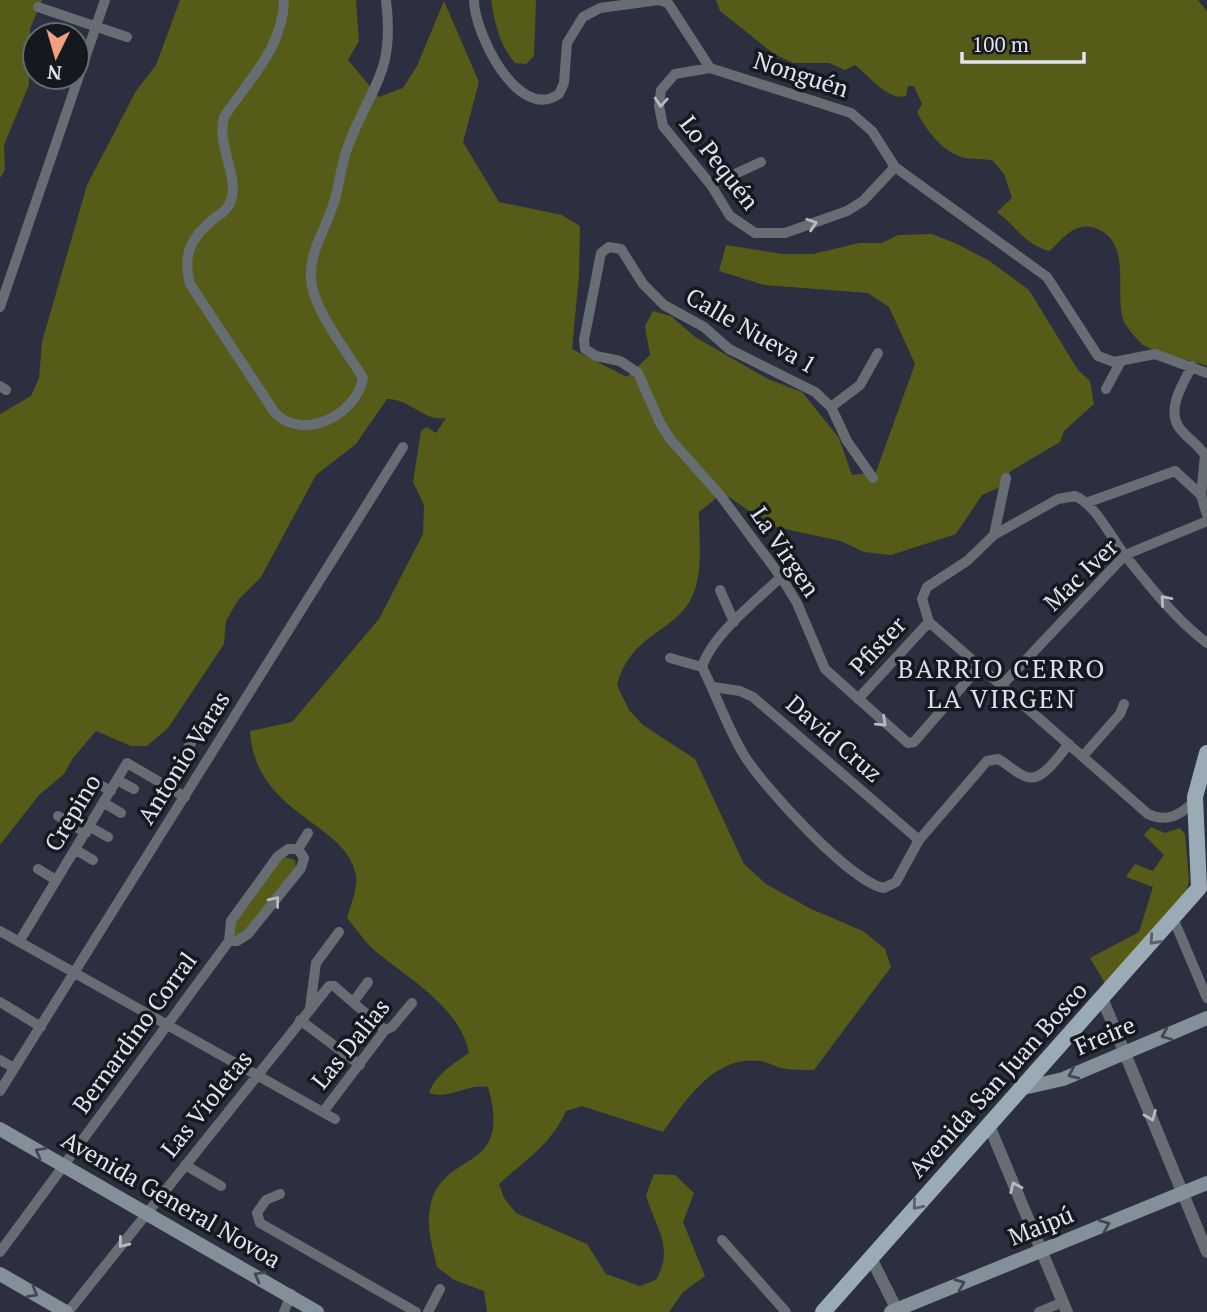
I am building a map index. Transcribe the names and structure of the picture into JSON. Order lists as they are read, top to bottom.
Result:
{
  "streets": {
    "main road": [
      "Freire",
      "Avenida San Juan Bosco",
      "Avenida General Novoa",
      "Maipú"
    ],
    "street": [
      "Nonguén",
      "Lo Pequén",
      "Calle Nueva 1",
      "La Virgen",
      "Mac Iver",
      "Pfister",
      "David Cruz",
      "Antonio Varas",
      "Crepino",
      "Bernardino Corral",
      "Las Dalias",
      "Las Violetas"
    ]
  },
  "crossings": [
    ["Nonguén", "Lo Pequén"],
    ["Calle Nueva 1", "La Virgen"],
    ["La Virgen", "Pfister"],
    ["Antonio Varas", "Crepino"],
    ["Bernardino Corral", "Avenida General Novoa"],
    ["Freire", "Avenida San Juan Bosco"],
    ["Las Violetas", "Avenida General Novoa"]
  ],
  "one_way": [
    "Freire",
    "Avenida San Juan Bosco",
    "Avenida General Novoa",
    "Maipú"
  ],
  "districts": ["BARRIO CERRO LA VIRGEN"],
  "scale_bar": "100 m",
  "north": "bottom"
}
